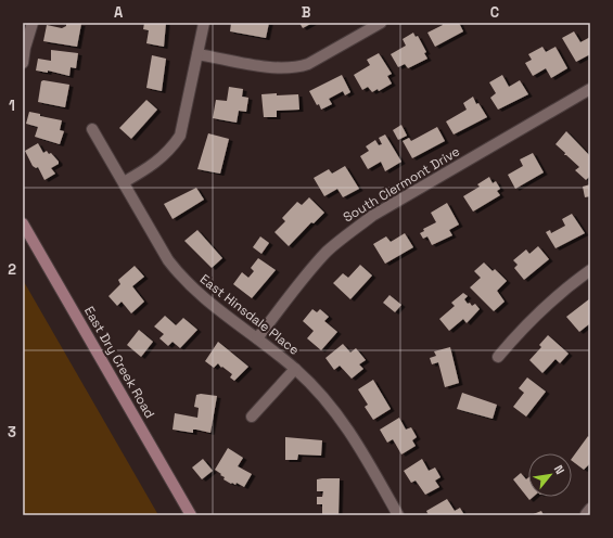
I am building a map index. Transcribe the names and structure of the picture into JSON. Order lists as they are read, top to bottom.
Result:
{
  "streets": {
    "main road": ["East Dry Creek Road"],
    "street": ["South Clermont Drive", "East Hinsdale Place"]
  },
  "crossings": [
    ["South Clermont Drive", "East Hinsdale Place"]
  ],
  "north": "top right",
  "grid": {
    "columns": ["A", "B", "C"],
    "rows": ["1", "2", "3"]
  }
}
